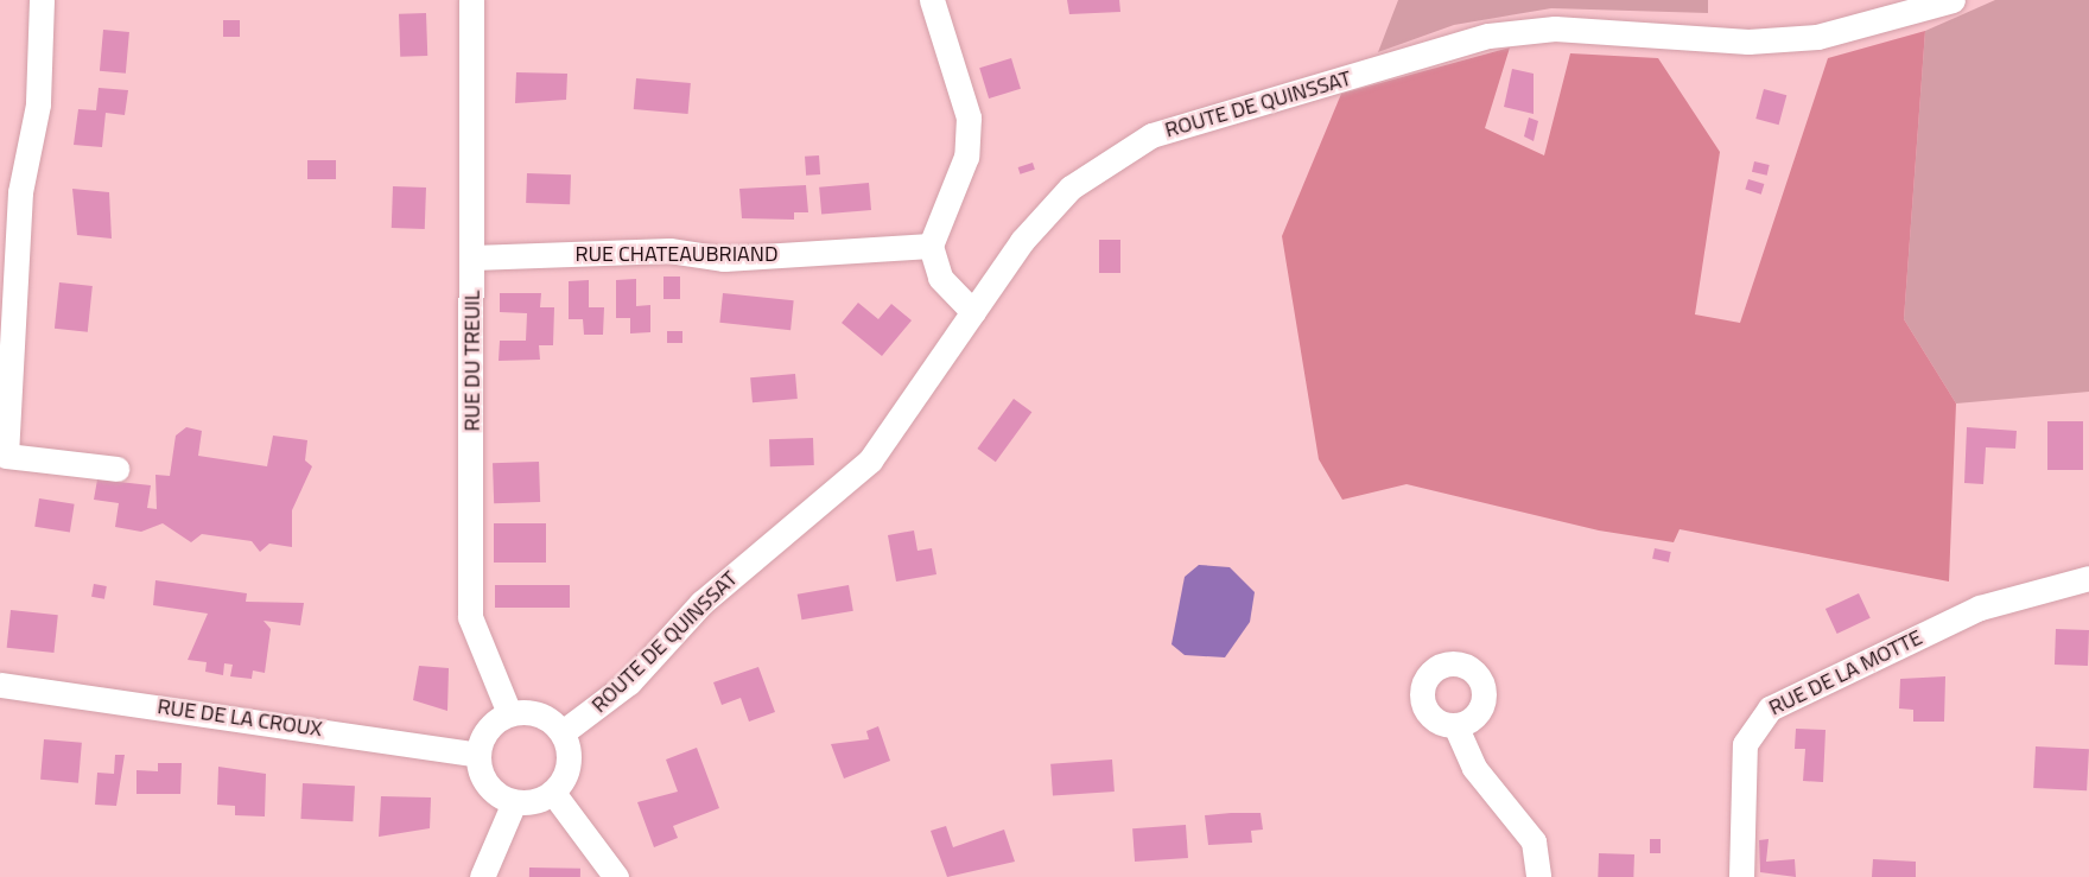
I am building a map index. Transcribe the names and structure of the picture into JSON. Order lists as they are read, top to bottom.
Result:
{
  "streets": {
    "street": [
      "ROUTE DE QUINSSAT",
      "RUE CHATEAUBRIAND",
      "RUE DU TREUIL",
      "RUE DE LA MOTTE",
      "RUE DE LA CROUX"
    ]
  },
  "crossings": [
    ["ROUTE DE QUINSSAT", "RUE DU TREUIL"],
    ["ROUTE DE QUINSSAT", "RUE DE LA CROUX"],
    ["RUE CHATEAUBRIAND", "RUE DU TREUIL"],
    ["RUE DU TREUIL", "RUE DE LA CROUX"]
  ]
}
